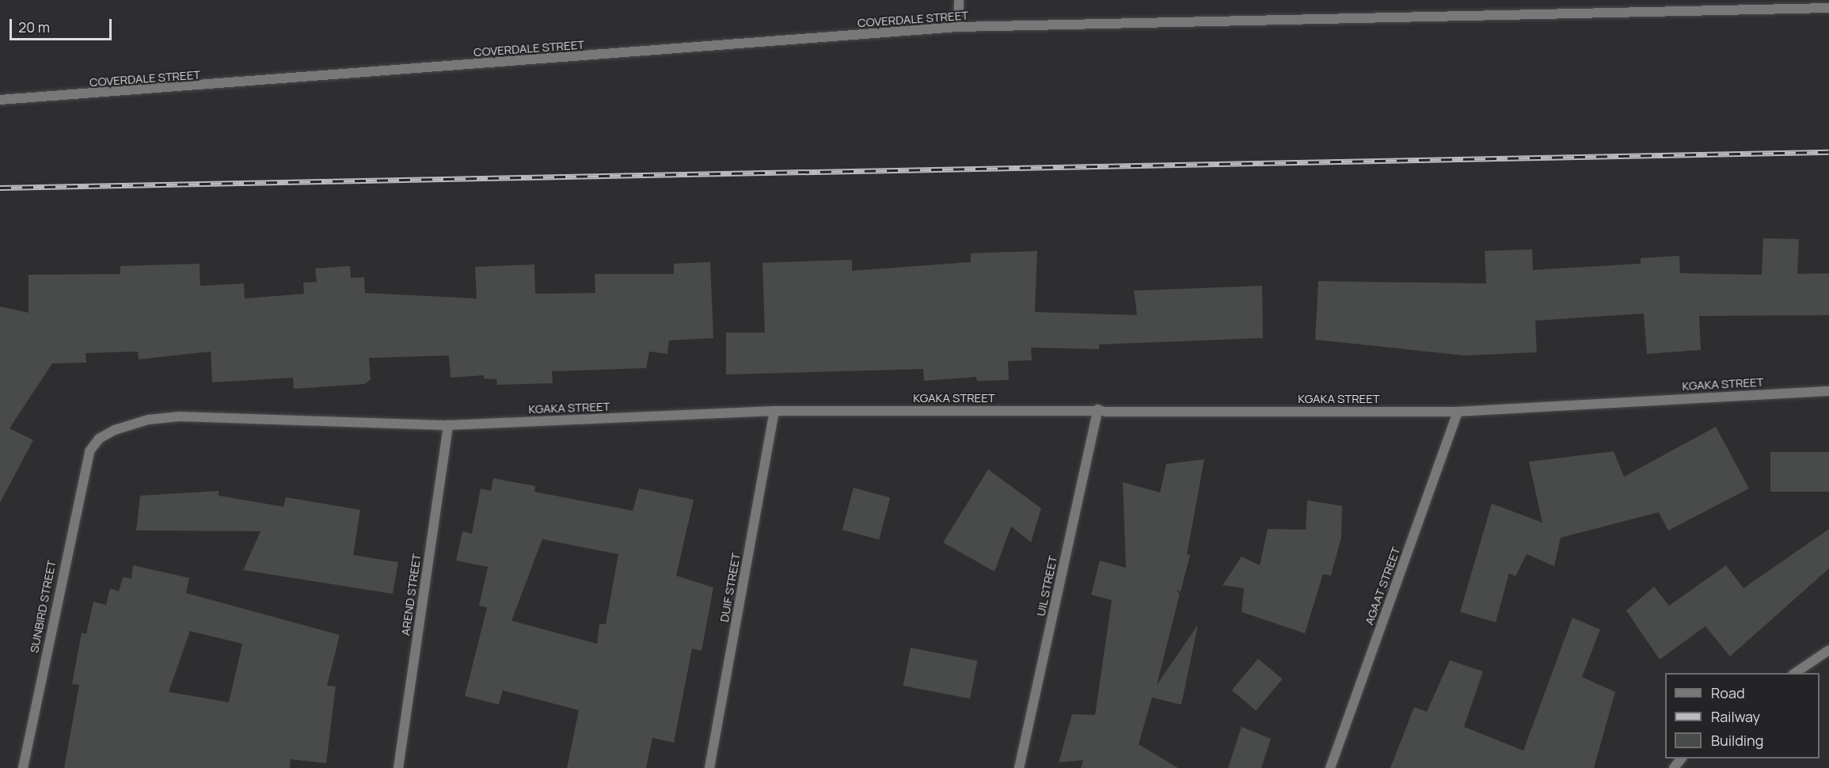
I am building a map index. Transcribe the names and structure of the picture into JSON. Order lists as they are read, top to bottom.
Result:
{
  "streets": {
    "street": [
      "COVERDALE STREET",
      "KGAKA STREET",
      "UIL STREET",
      "AGAAT STREET",
      "DUIF STREET",
      "AREND STREET",
      "SUNBIRD STREET"
    ]
  },
  "crossings": [
    ["KGAKA STREET", "UIL STREET"],
    ["KGAKA STREET", "AGAAT STREET"],
    ["KGAKA STREET", "DUIF STREET"],
    ["KGAKA STREET", "AREND STREET"],
    ["KGAKA STREET", "SUNBIRD STREET"]
  ],
  "legend": ["Road", "Railway", "Building"],
  "scale_bar": "20 m"
}
